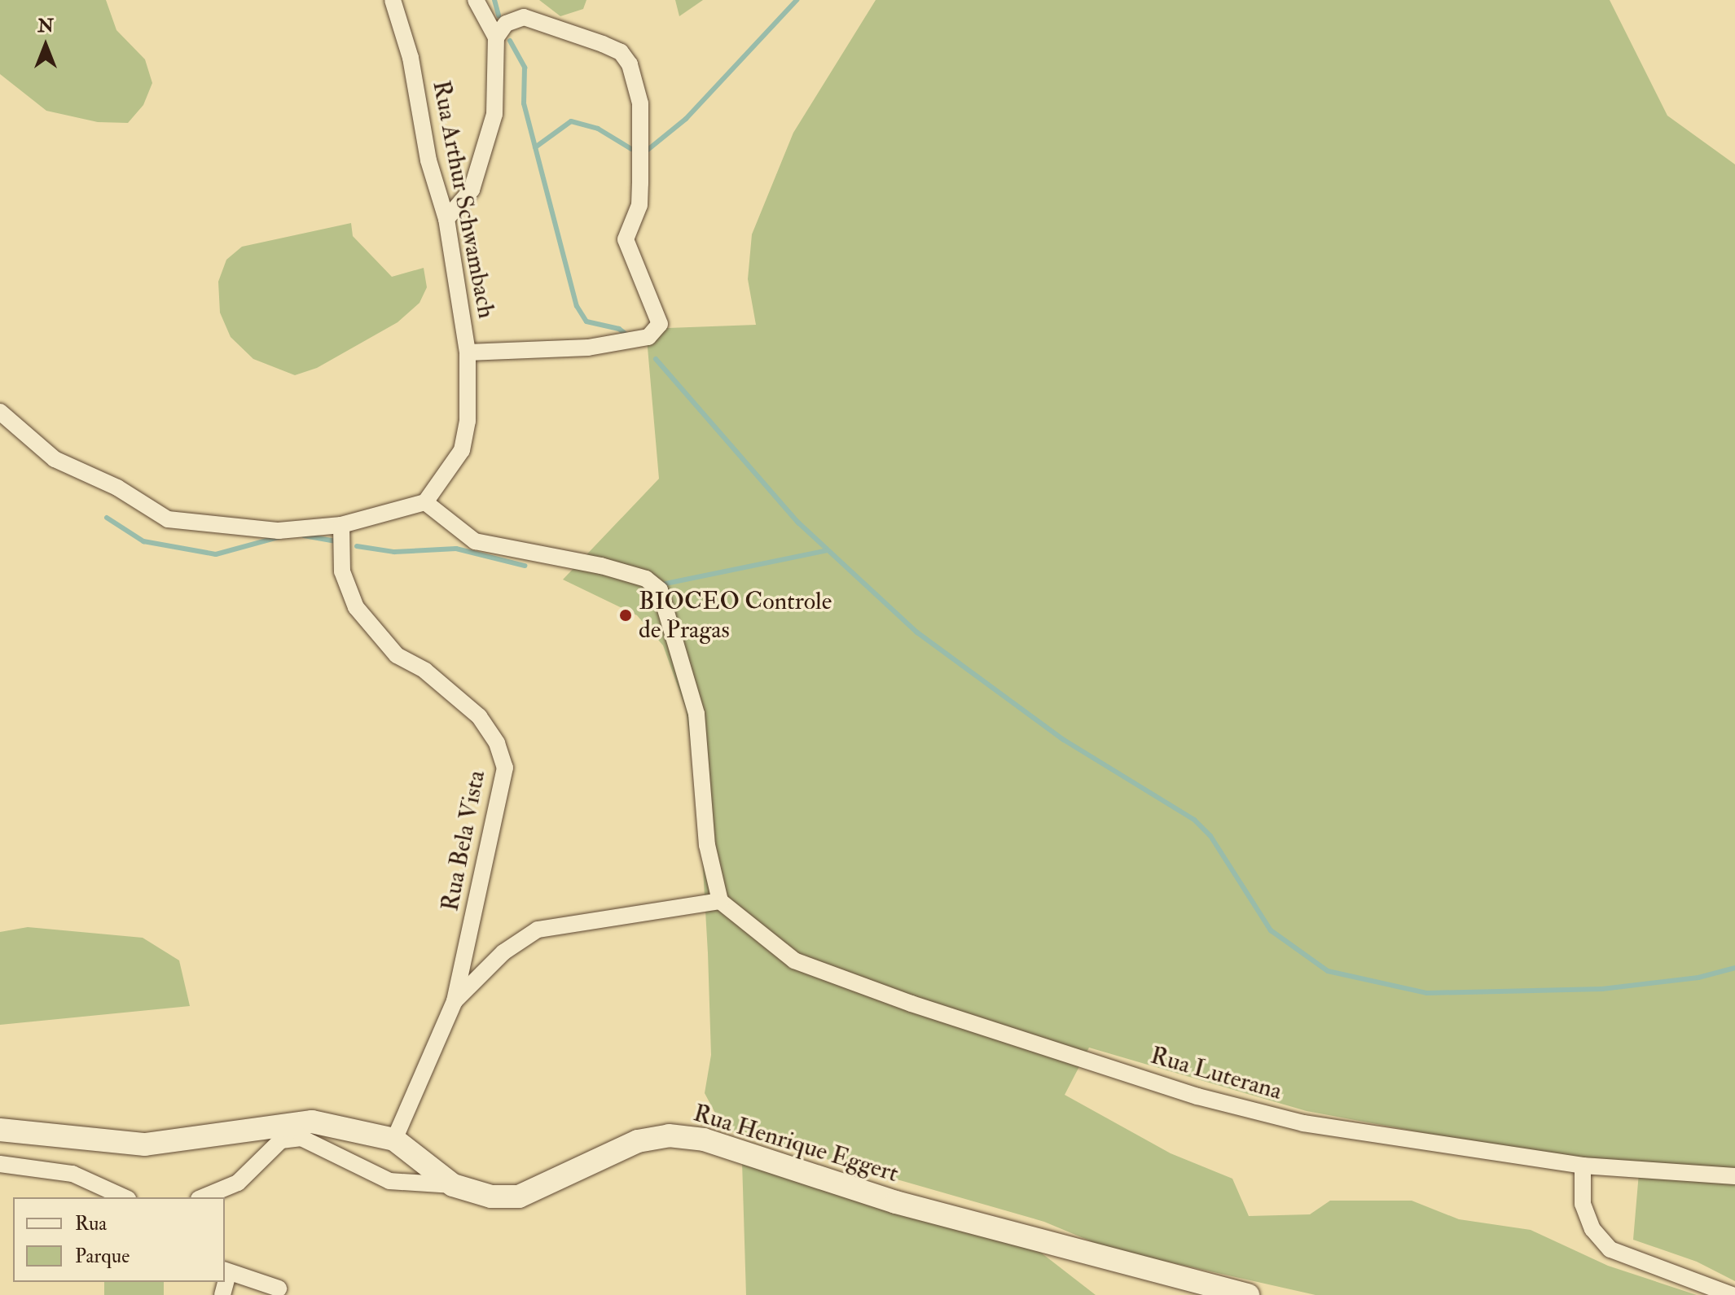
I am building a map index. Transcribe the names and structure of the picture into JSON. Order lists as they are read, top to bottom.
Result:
{
  "streets": {
    "street": [
      "Rua Arthur Schwambach",
      "Rua Bela Vista",
      "Rua Luterana",
      "Rua Henrique Eggert"
    ]
  },
  "crossings": [
    ["Rua Bela Vista", "Rua Henrique Eggert"]
  ],
  "places": ["BIOCEO Controle de Pragas"],
  "legend": ["Rua", "Parque"],
  "north": "top"
}
